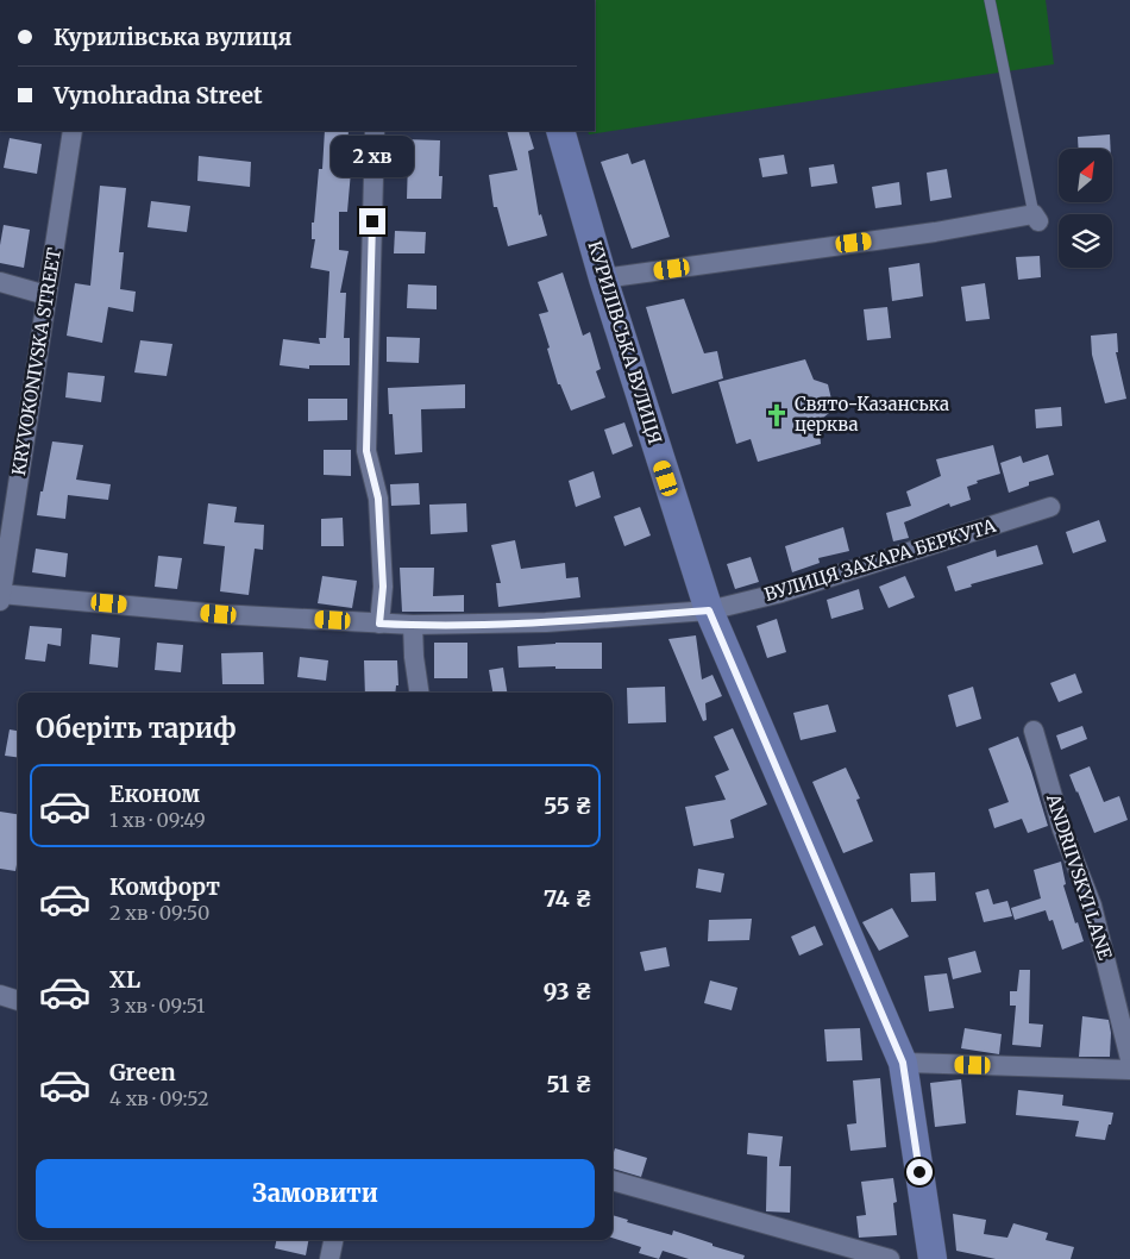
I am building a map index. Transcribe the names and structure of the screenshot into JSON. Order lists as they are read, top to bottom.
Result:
{
  "streets": {
    "main road": ["КУРИЛІВСЬКА ВУЛИЦЯ"],
    "street": ["KRYVOKONIVSKA STREET", "ВУЛИЦЯ ЗАХАРА БЕРКУТА", "ANDRIIVSKYI LANE"]
  },
  "crossings": [
    ["КУРИЛІВСЬКА ВУЛИЦЯ", "ВУЛИЦЯ ЗАХАРА БЕРКУТА"],
    ["KRYVOKONIVSKA STREET", "ВУЛИЦЯ ЗАХАРА БЕРКУТА"]
  ],
  "places": {
    "church": ["Свято-Казанська церква"]
  },
  "north": "top right",
  "page": {
    "banner": ["Курилівська вулиця", "Vynohradna Street"],
    "bubble": "2 хв",
    "heading": "Оберіть тариф",
    "list": [
      {
        "name": "Економ",
        "note": "1 хв · 09:49",
        "value": "55 ₴"
      },
      {
        "name": "Комфорт",
        "note": "2 хв · 09:50",
        "value": "74 ₴"
      },
      {
        "name": "XL",
        "note": "3 хв · 09:51",
        "value": "93 ₴"
      },
      {
        "name": "Green",
        "note": "4 хв · 09:52",
        "value": "51 ₴"
      }
    ],
    "buttons": "Замовити"
  }
}
